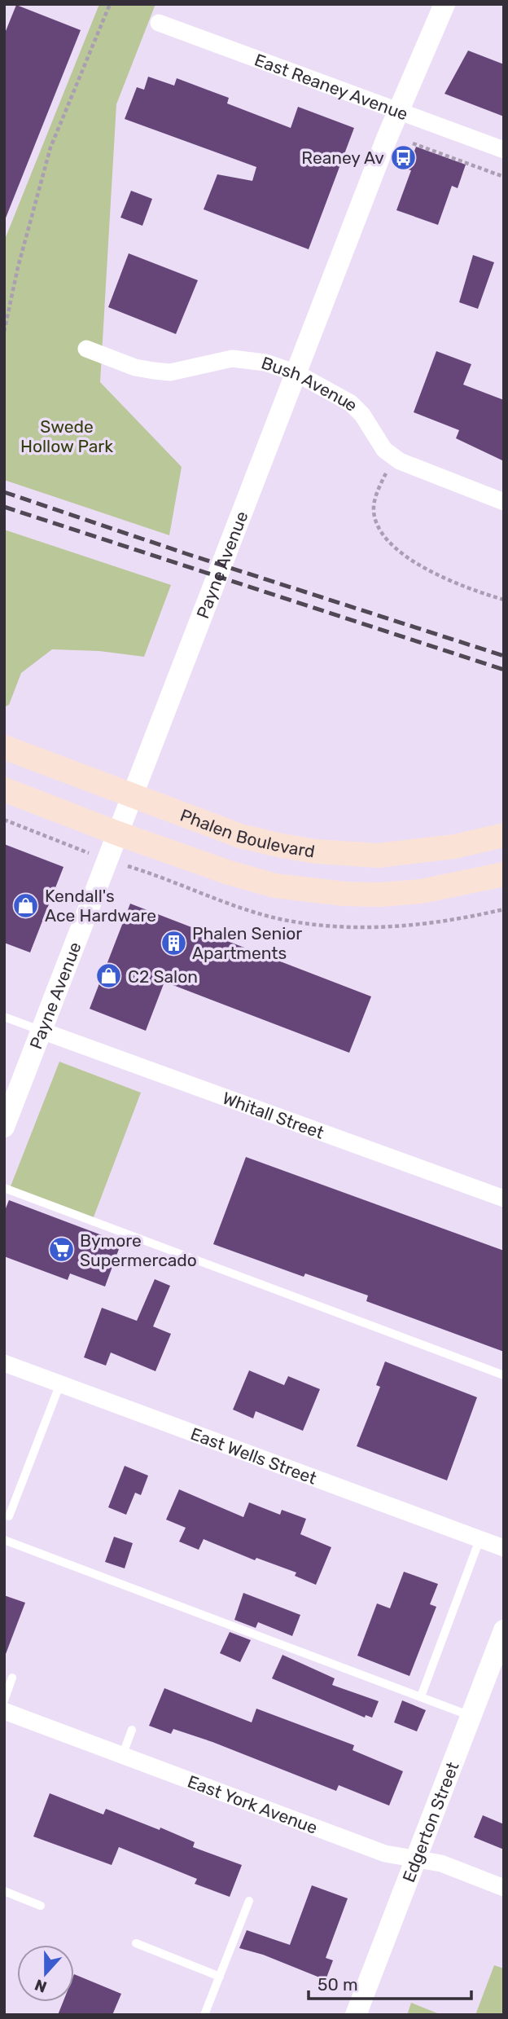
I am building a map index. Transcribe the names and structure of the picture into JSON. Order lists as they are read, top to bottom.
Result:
{
  "streets": {
    "main road": ["Phalen Boulevard"],
    "street": [
      "East Reaney Avenue",
      "Bush Avenue",
      "Payne Avenue",
      "Whitall Street",
      "East Wells Street",
      "East York Avenue",
      "Edgerton Street"
    ]
  },
  "crossings": [
    ["East Reaney Avenue", "Payne Avenue"],
    ["Bush Avenue", "Payne Avenue"],
    ["Payne Avenue", "Phalen Boulevard"],
    ["Payne Avenue", "Whitall Street"],
    ["East York Avenue", "Edgerton Street"]
  ],
  "parks": ["Swede Hollow Park"],
  "places": {
    "bus stop": ["Reaney Av"],
    "shop": ["Kendall's Ace Hardware", "C2 Salon"],
    "building": ["Phalen Senior Apartments"],
    "supermarket": ["Bymore Supermercado"]
  },
  "scale_bar": "50 m",
  "north": "bottom"
}
